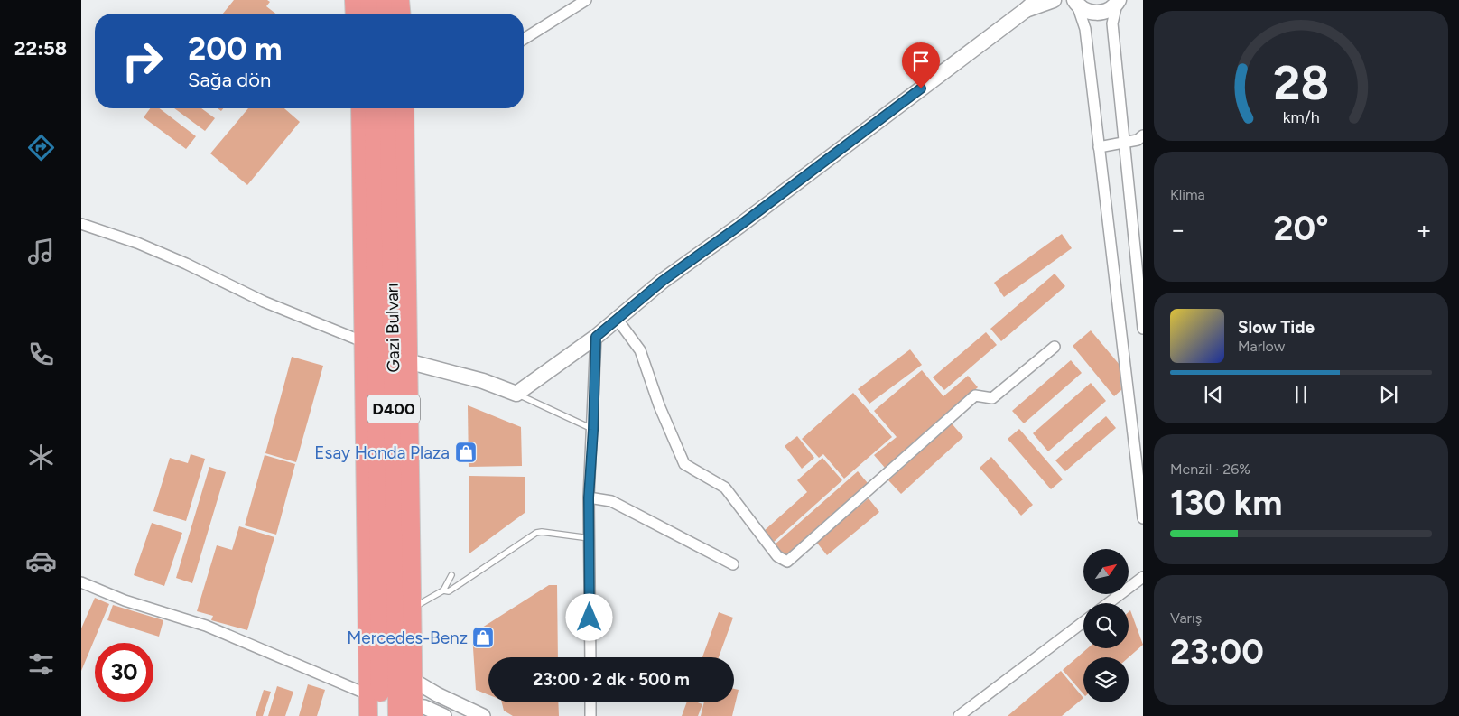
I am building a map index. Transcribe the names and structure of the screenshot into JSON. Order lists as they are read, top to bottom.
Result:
{
  "streets": {
    "highway": ["Gazi Bulvarı", "D400"]
  },
  "places": {
    "shop": ["Esay Honda Plaza", "Mercedes-Benz"]
  },
  "north": "top right",
  "page": {
    "tabs": "22:58",
    "turn": ["200 m", "Sağa dön"],
    "tile": [
      "Klima",
      ["Menzil · 26%", "130 km"],
      ["Varış", "23:00"]
    ],
    "heat": ["−", "20°", "+"],
    "song": ["Slow Tide", "Marlow"],
    "limit": "30",
    "trip": "23:00 · 2 dk · 500 m",
    "gauge": ["28", "km/h"]
  }
}
